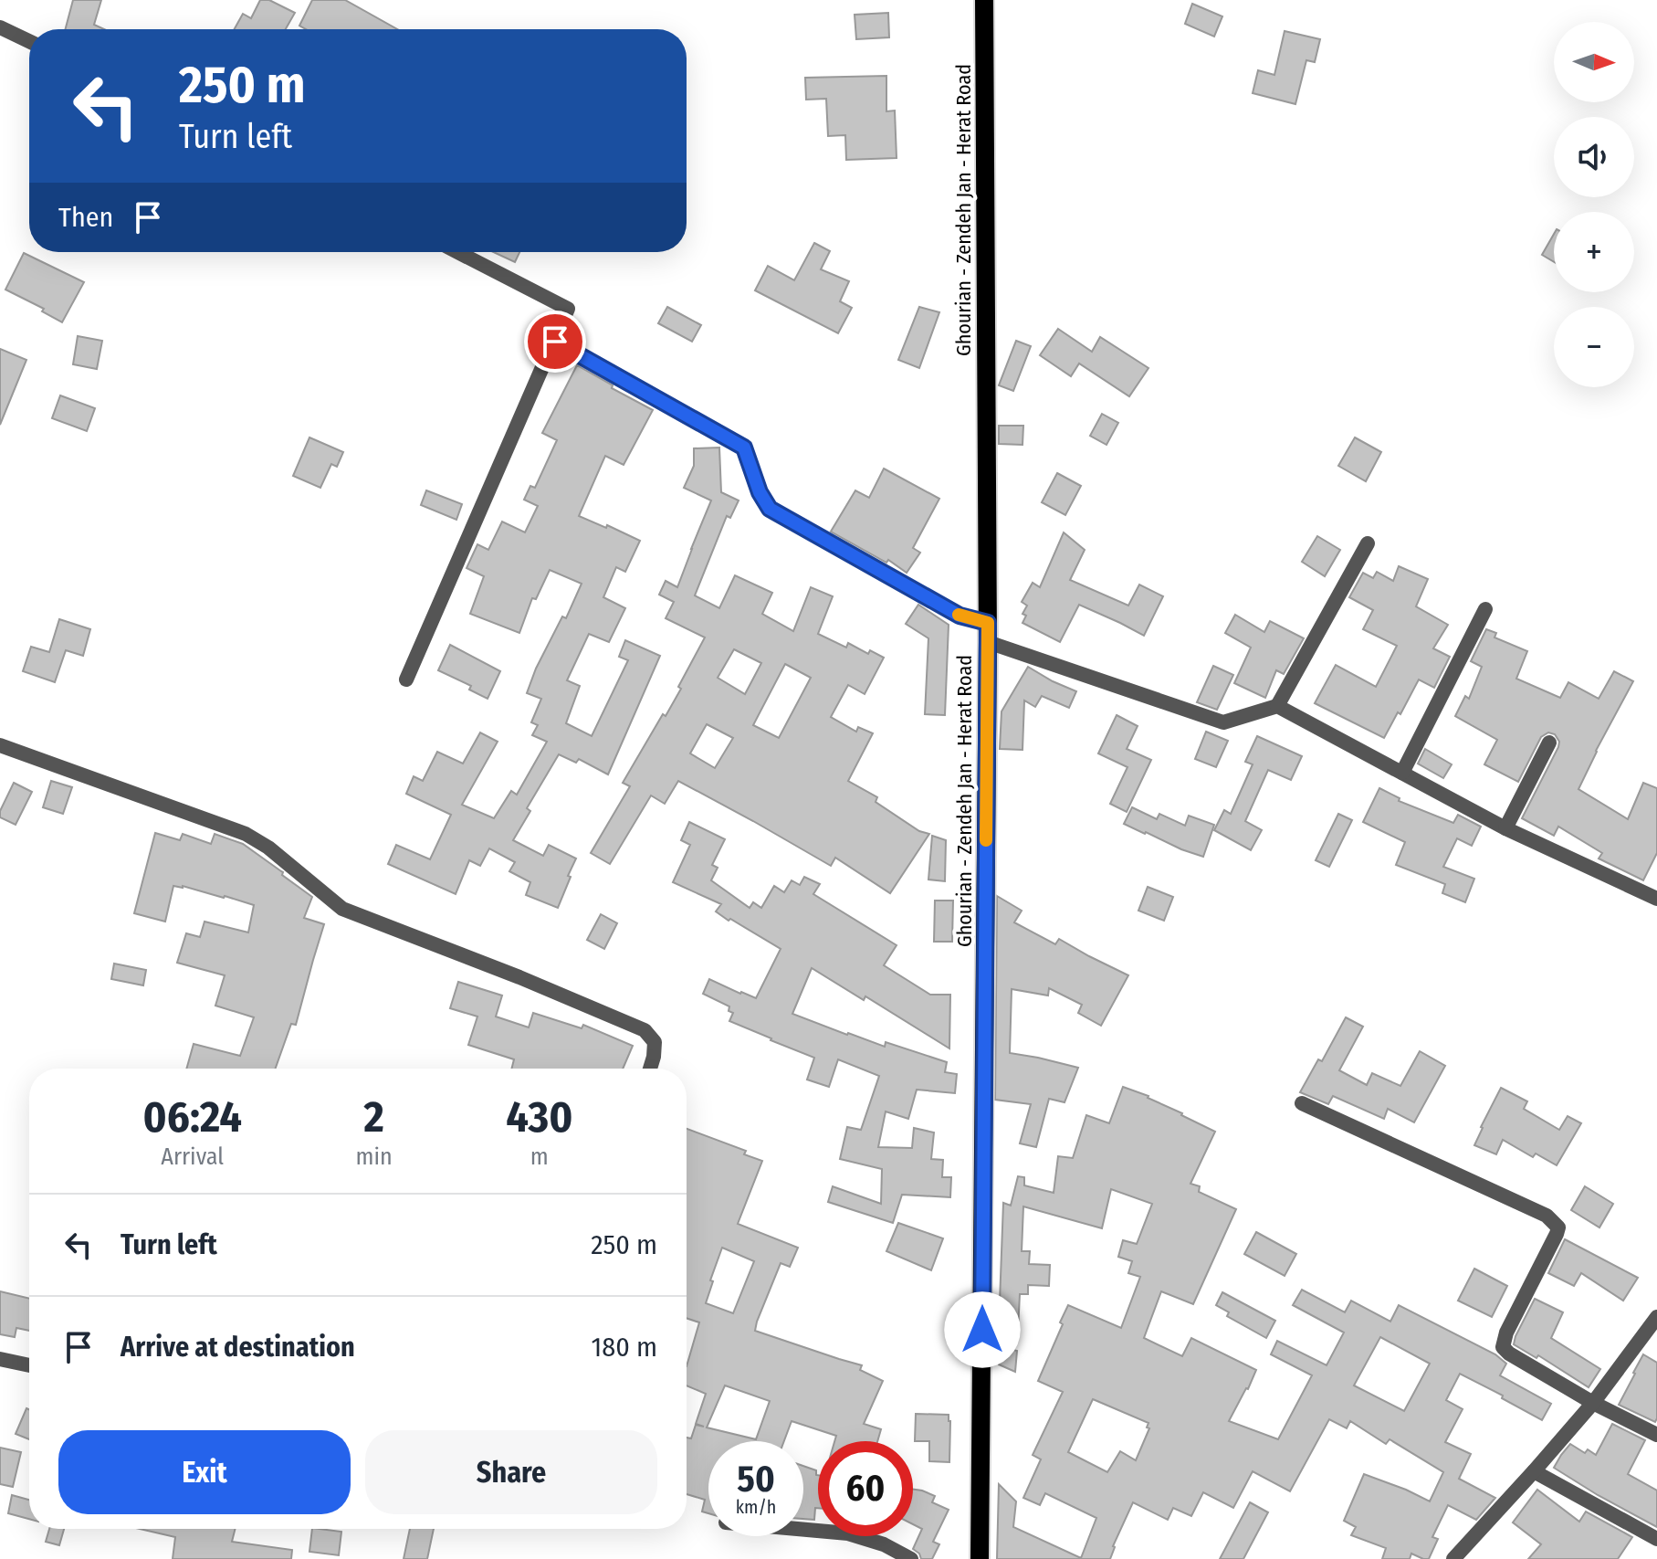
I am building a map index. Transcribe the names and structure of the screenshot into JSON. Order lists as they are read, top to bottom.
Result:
{
  "streets": {
    "main road": ["Ghourian - Zendeh Jan - Herat Road"]
  },
  "north": "right",
  "page": {
    "map_buttons": ["+", "−"],
    "turn": ["250 m", "Turn left"],
    "then": "Then",
    "eta": [
      "06:24",
      "Arrival",
      "2",
      "min",
      "430",
      "m"
    ],
    "list": [
      {
        "name": "Turn left",
        "value": "250 m"
      },
      {
        "name": "Arrive at destination",
        "value": "180 m"
      }
    ],
    "buttons": ["Exit", "Share"],
    "speed": "50 km/h",
    "limit": "60"
  }
}
